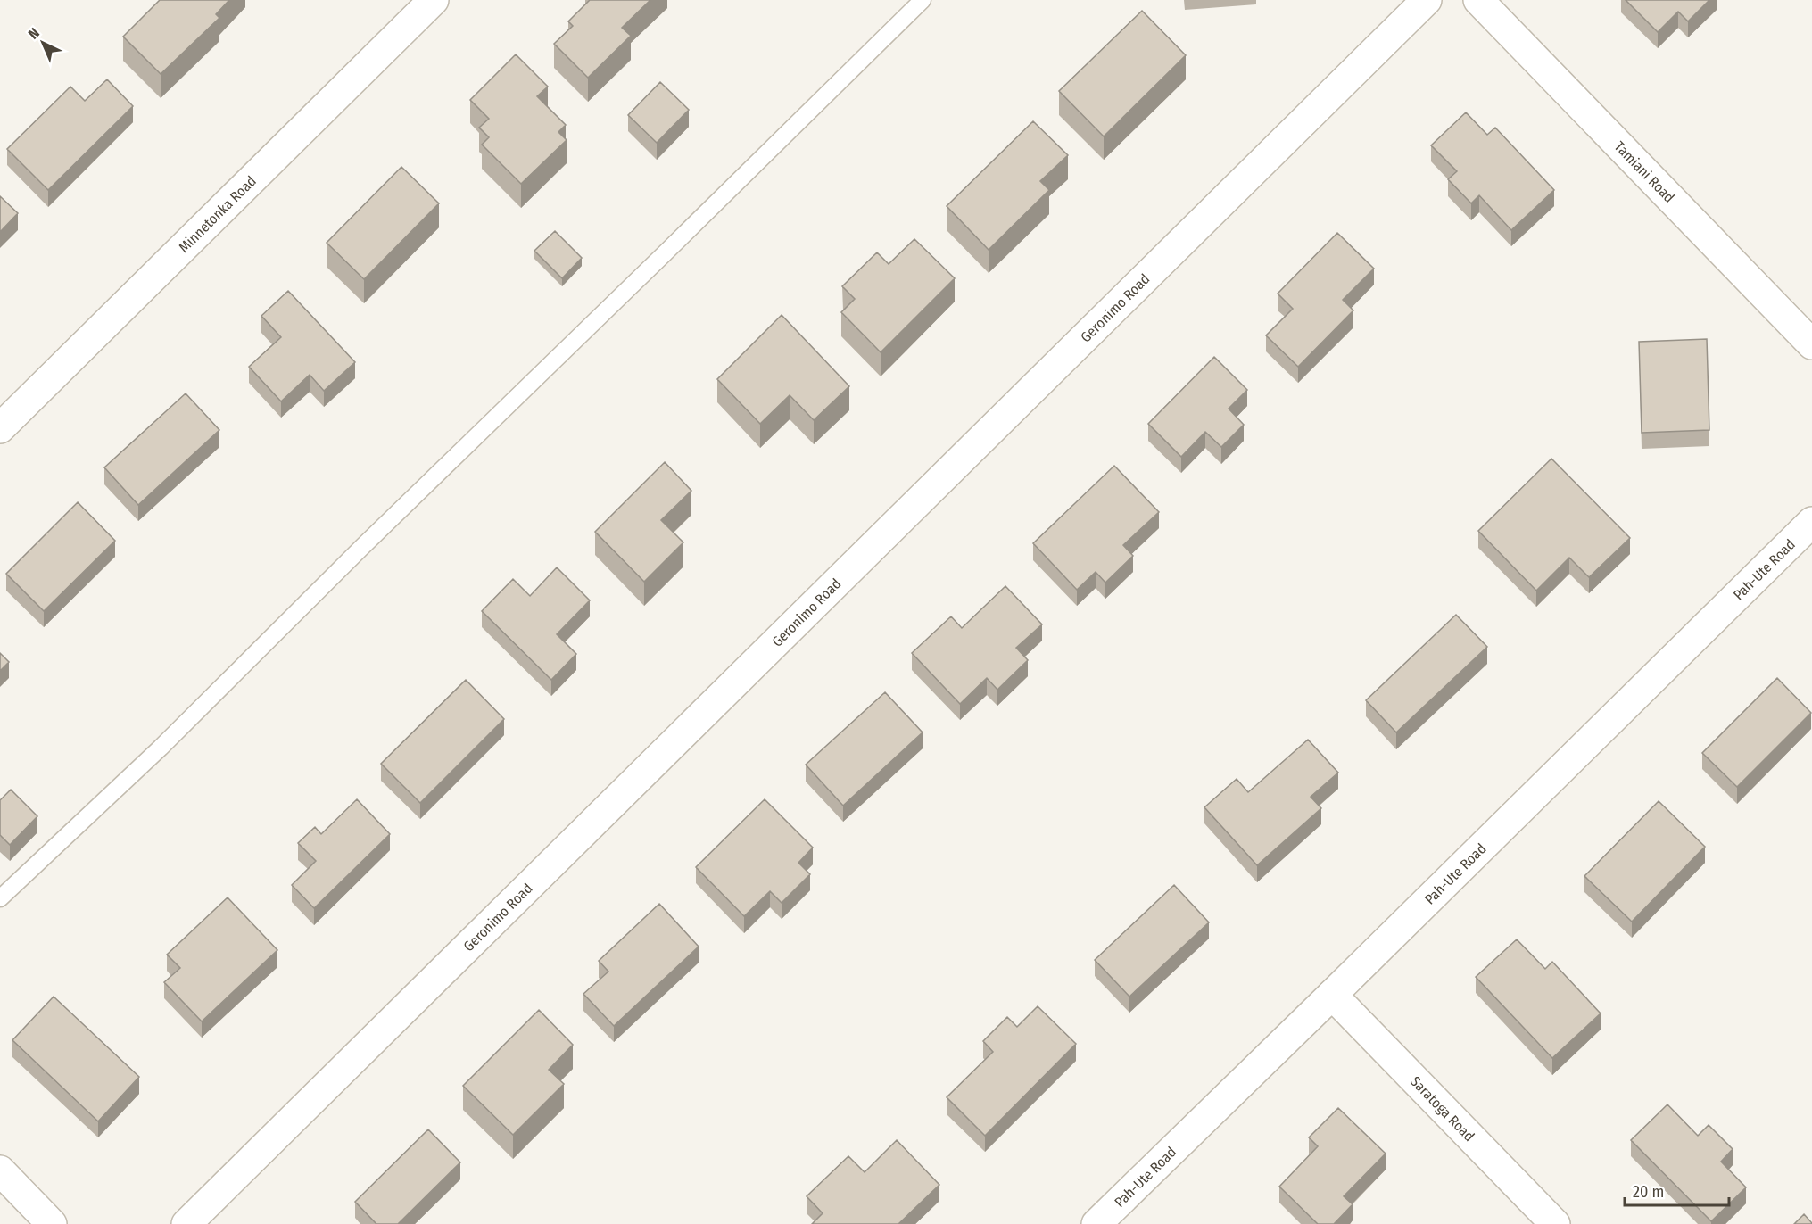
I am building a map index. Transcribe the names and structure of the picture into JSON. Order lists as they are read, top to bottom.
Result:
{
  "streets": {
    "street": [
      "Tamiani Road",
      "Minnetonka Road",
      "Geronimo Road",
      "Pah-Ute Road",
      "Saratoga Road"
    ]
  },
  "crossings": [
    ["Pah-Ute Road", "Saratoga Road"]
  ],
  "scale_bar": "20 m",
  "north": "top left"
}
